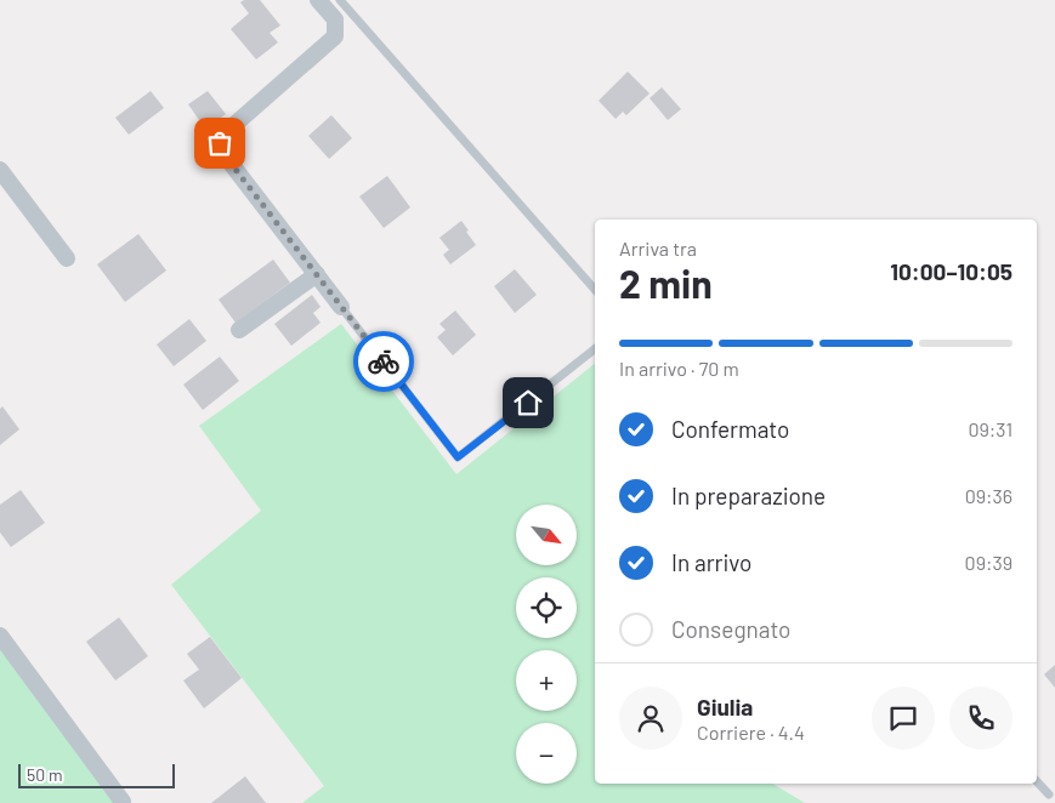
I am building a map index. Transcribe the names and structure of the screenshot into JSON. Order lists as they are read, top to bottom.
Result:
{
  "scale_bar": "50 m",
  "north": "bottom right",
  "page": {
    "heading": ["2 min", "Arriva tra", "10:00–10:05"],
    "panel": ["Giulia", "Corriere · 4.4"],
    "bar": "In arrivo · 70 m",
    "list": [
      ["Confermato", "09:31"],
      ["In preparazione", "09:36"],
      ["In arrivo", "09:39"],
      "Consegnato"
    ],
    "map_buttons": ["+", "−"],
    "scale": "50 m"
  }
}
